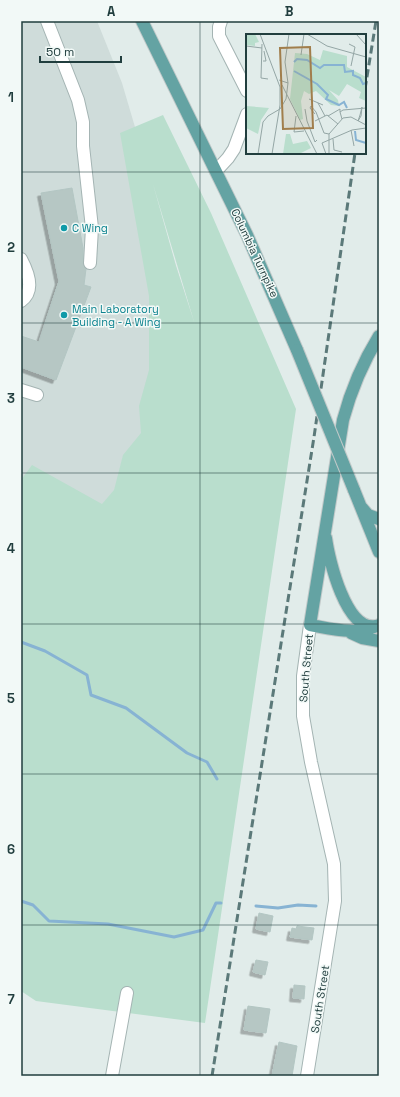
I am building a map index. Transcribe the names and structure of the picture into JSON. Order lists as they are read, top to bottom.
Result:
{
  "streets": {
    "main road": ["Columbia Turnpike", "South Street"]
  },
  "places": ["C Wing", "Main Laboratory Building - A Wing"],
  "scale_bar": "50 m",
  "grid": {
    "columns": ["A", "B"],
    "rows": [
      "1",
      "2",
      "3",
      "4",
      "5",
      "6",
      "7"
    ]
  }
}
